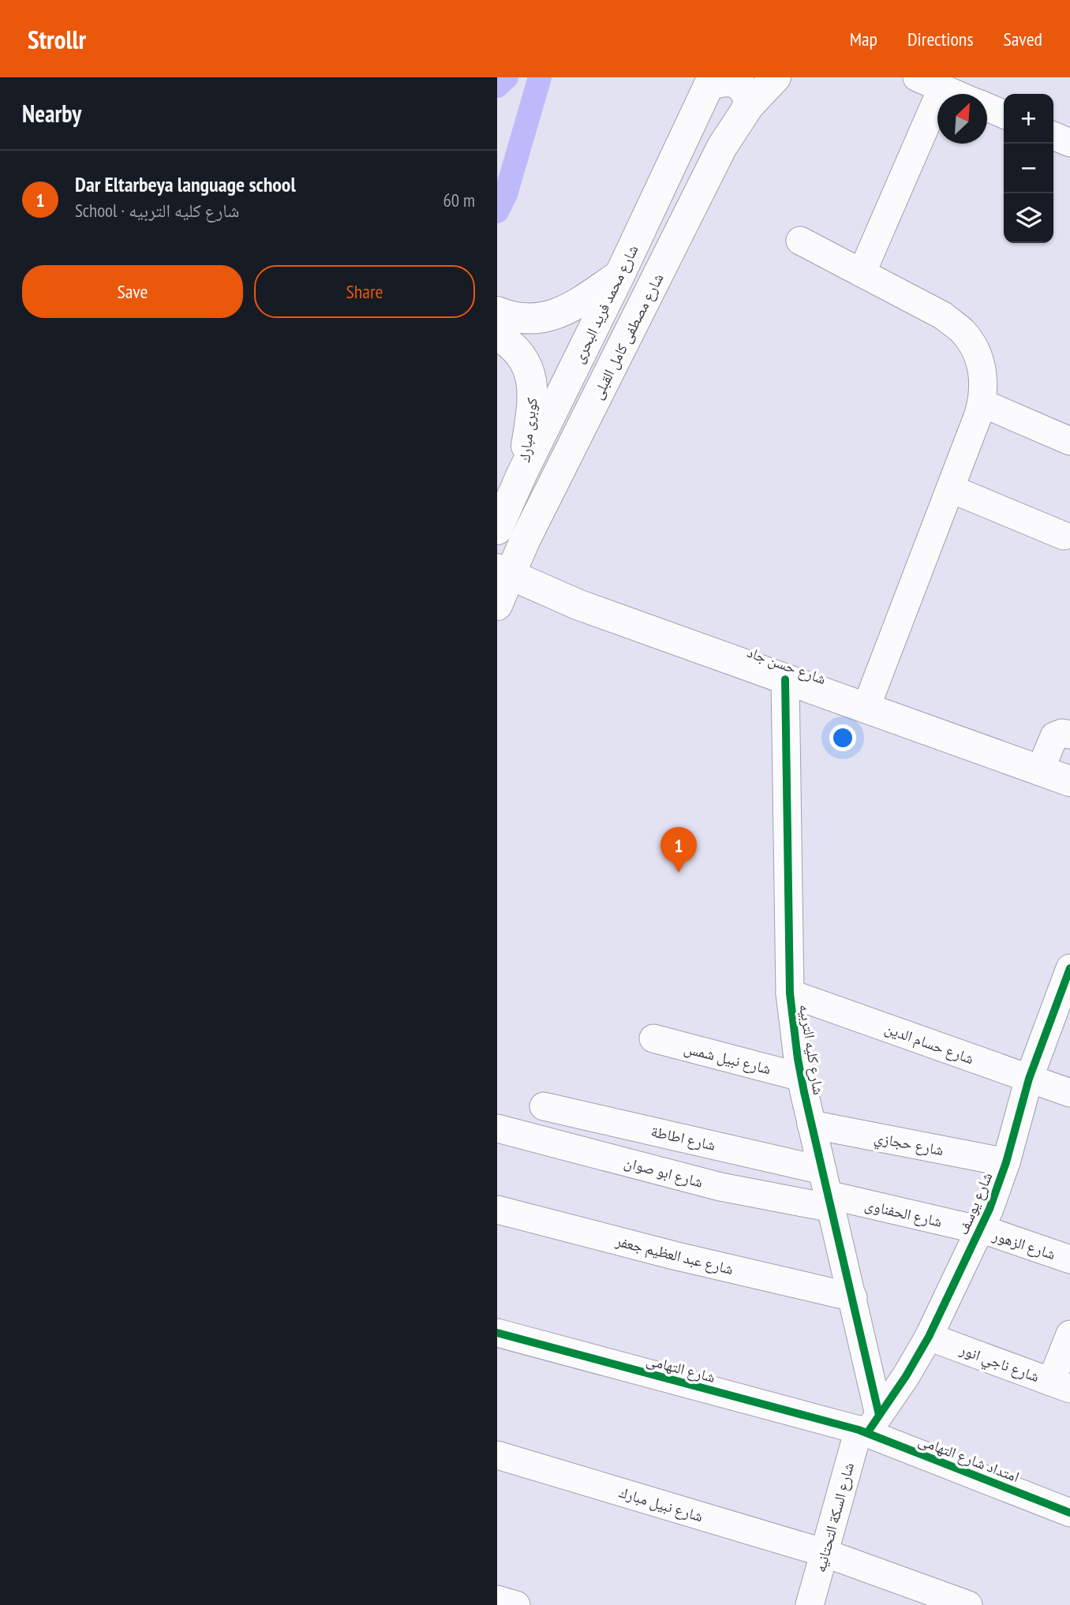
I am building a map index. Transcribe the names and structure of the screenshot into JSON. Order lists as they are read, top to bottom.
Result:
{
  "streets": {
    "main road": [
      "شارع محمد فريد البحرى",
      "شارع مصطفى كامل القبلى",
      "كوبرى مبارك",
      "شارع حسن جاد"
    ],
    "street": [
      "شارع حسام الدين",
      "شارع كليه التربيه",
      "شارع نبيل شمس",
      "شارع اطاطة",
      "شارع حجازي",
      "شارع ابو صوان",
      "شارع يوسف",
      "شارع الحفناوى",
      "شارع الزهور",
      "شارع عبد العظيم جعفر",
      "شارع ناجي انور",
      "شارع التهامى",
      "امتداد شارع التهامى",
      "شارع نبيل مبارك",
      "شارع السكة التحتانيه"
    ]
  },
  "crossings": [
    ["شارع محمد فريد البحرى", "كوبرى مبارك"],
    ["شارع مصطفى كامل القبلى", "شارع حسن جاد"],
    ["شارع حسن جاد", "شارع كليه التربيه"],
    ["شارع حسام الدين", "شارع كليه التربيه"],
    ["شارع حسام الدين", "شارع يوسف"],
    ["شارع كليه التربيه", "شارع نبيل شمس"],
    ["شارع كليه التربيه", "شارع اطاطة"],
    ["شارع كليه التربيه", "شارع حجازي"],
    ["شارع كليه التربيه", "شارع ابو صوان"],
    ["شارع كليه التربيه", "شارع يوسف"],
    ["شارع كليه التربيه", "شارع الحفناوى"],
    ["شارع كليه التربيه", "شارع عبد العظيم جعفر"],
    ["شارع كليه التربيه", "شارع التهامى"],
    ["شارع كليه التربيه", "امتداد شارع التهامى"],
    ["شارع كليه التربيه", "شارع السكة التحتانيه"],
    ["شارع اطاطة", "شارع ابو صوان"],
    ["شارع اطاطة", "شارع الحفناوى"],
    ["شارع حجازي", "شارع يوسف"],
    ["شارع ابو صوان", "شارع الحفناوى"],
    ["شارع يوسف", "شارع الحفناوى"],
    ["شارع يوسف", "شارع الزهور"],
    ["شارع يوسف", "شارع ناجي انور"],
    ["شارع يوسف", "شارع التهامى"],
    ["شارع يوسف", "امتداد شارع التهامى"],
    ["شارع يوسف", "شارع السكة التحتانيه"],
    ["شارع الحفناوى", "شارع الزهور"],
    ["شارع التهامى", "امتداد شارع التهامى"],
    ["شارع التهامى", "شارع السكة التحتانيه"],
    ["امتداد شارع التهامى", "شارع السكة التحتانيه"],
    ["شارع نبيل مبارك", "شارع السكة التحتانيه"]
  ],
  "north": "top right",
  "page": {
    "header": "Strollr",
    "nav": ["Map", "Directions", "Saved"],
    "heading": "Nearby",
    "map_buttons": ["+", "−"],
    "list": [
      {
        "mark": "1",
        "name": "Dar Eltarbeya language school",
        "note": "School · شارع كليه التربيه",
        "value": "60 m"
      }
    ],
    "buttons": ["Save", "Share"],
    "pins": "1"
  }
}
